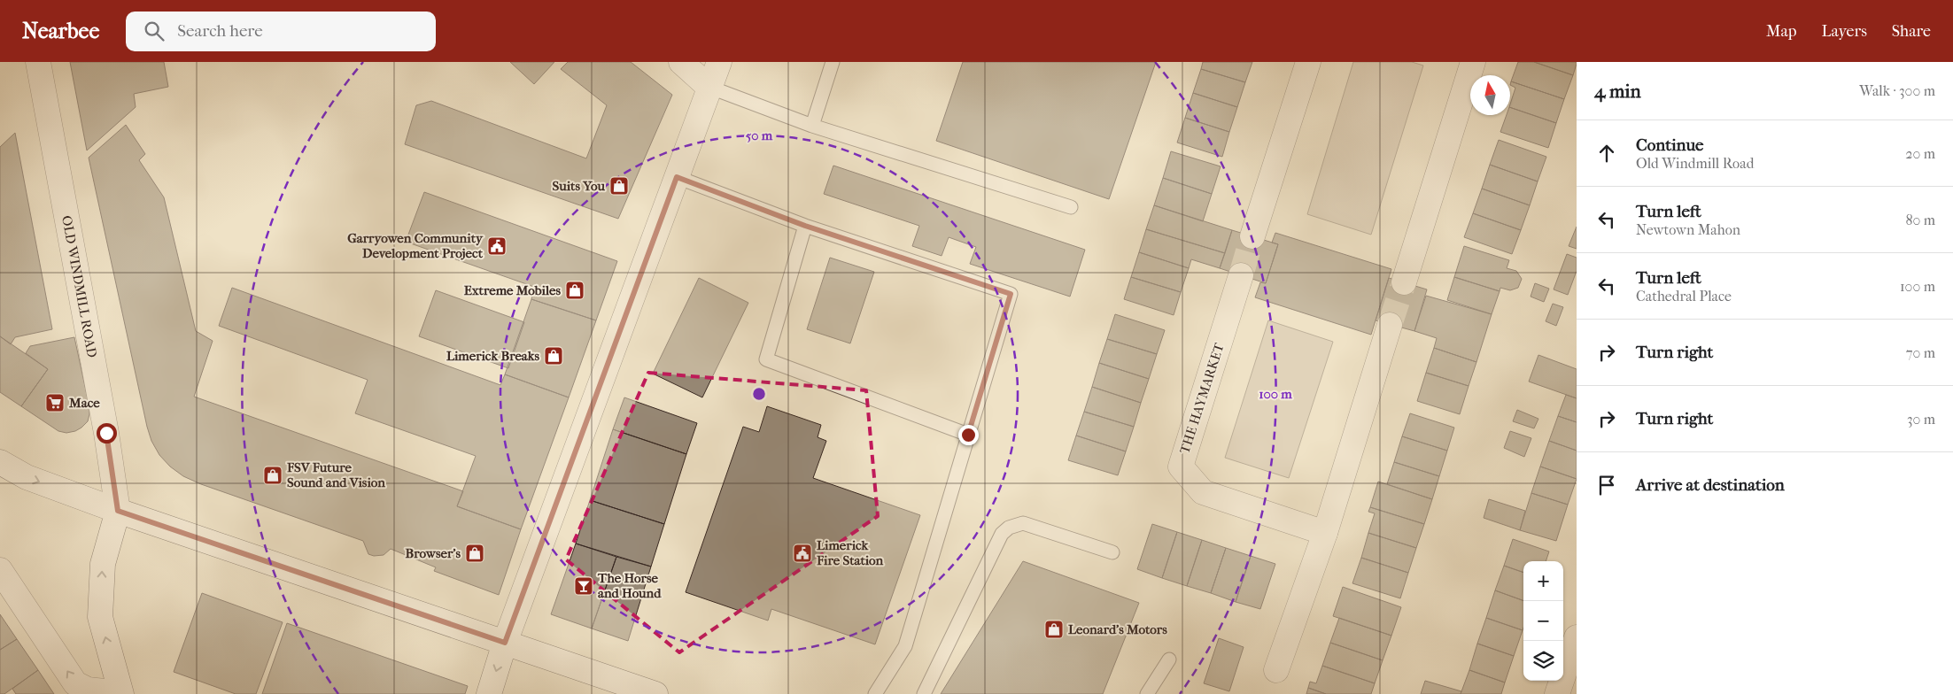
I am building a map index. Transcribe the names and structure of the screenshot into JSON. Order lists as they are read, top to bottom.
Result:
{
  "streets": {
    "street": ["OLD WINDMILL ROAD", "THE HAYMARKET"]
  },
  "places": {
    "shop": [
      "Suits You",
      "Extreme Mobiles",
      "Limerick Breaks",
      "FSV Future Sound and Vision",
      "Browser's",
      "Leonard's Motors"
    ],
    "public building": ["Garryowen Community Development Project", "Limerick Fire Station"],
    "supermarket": ["Mace"],
    "bar": ["The Horse and Hound"]
  },
  "north": "top",
  "page": {
    "header": "Nearbee",
    "search": "Search here",
    "nav": ["Map", "Layers", "Share"],
    "heading": ["4 min", "Walk · 300 m"],
    "list": [
      ["Continue", "Old Windmill Road", "20 m"],
      ["Turn left", "Newtown Mahon", "80 m"],
      ["Turn left", "Cathedral Place", "100 m"],
      ["Turn right", "70 m"],
      ["Turn right", "30 m"],
      "Arrive at destination"
    ],
    "map_buttons": ["+", "−"]
  },
  "rings": ["50 m", "100 m"]
}
